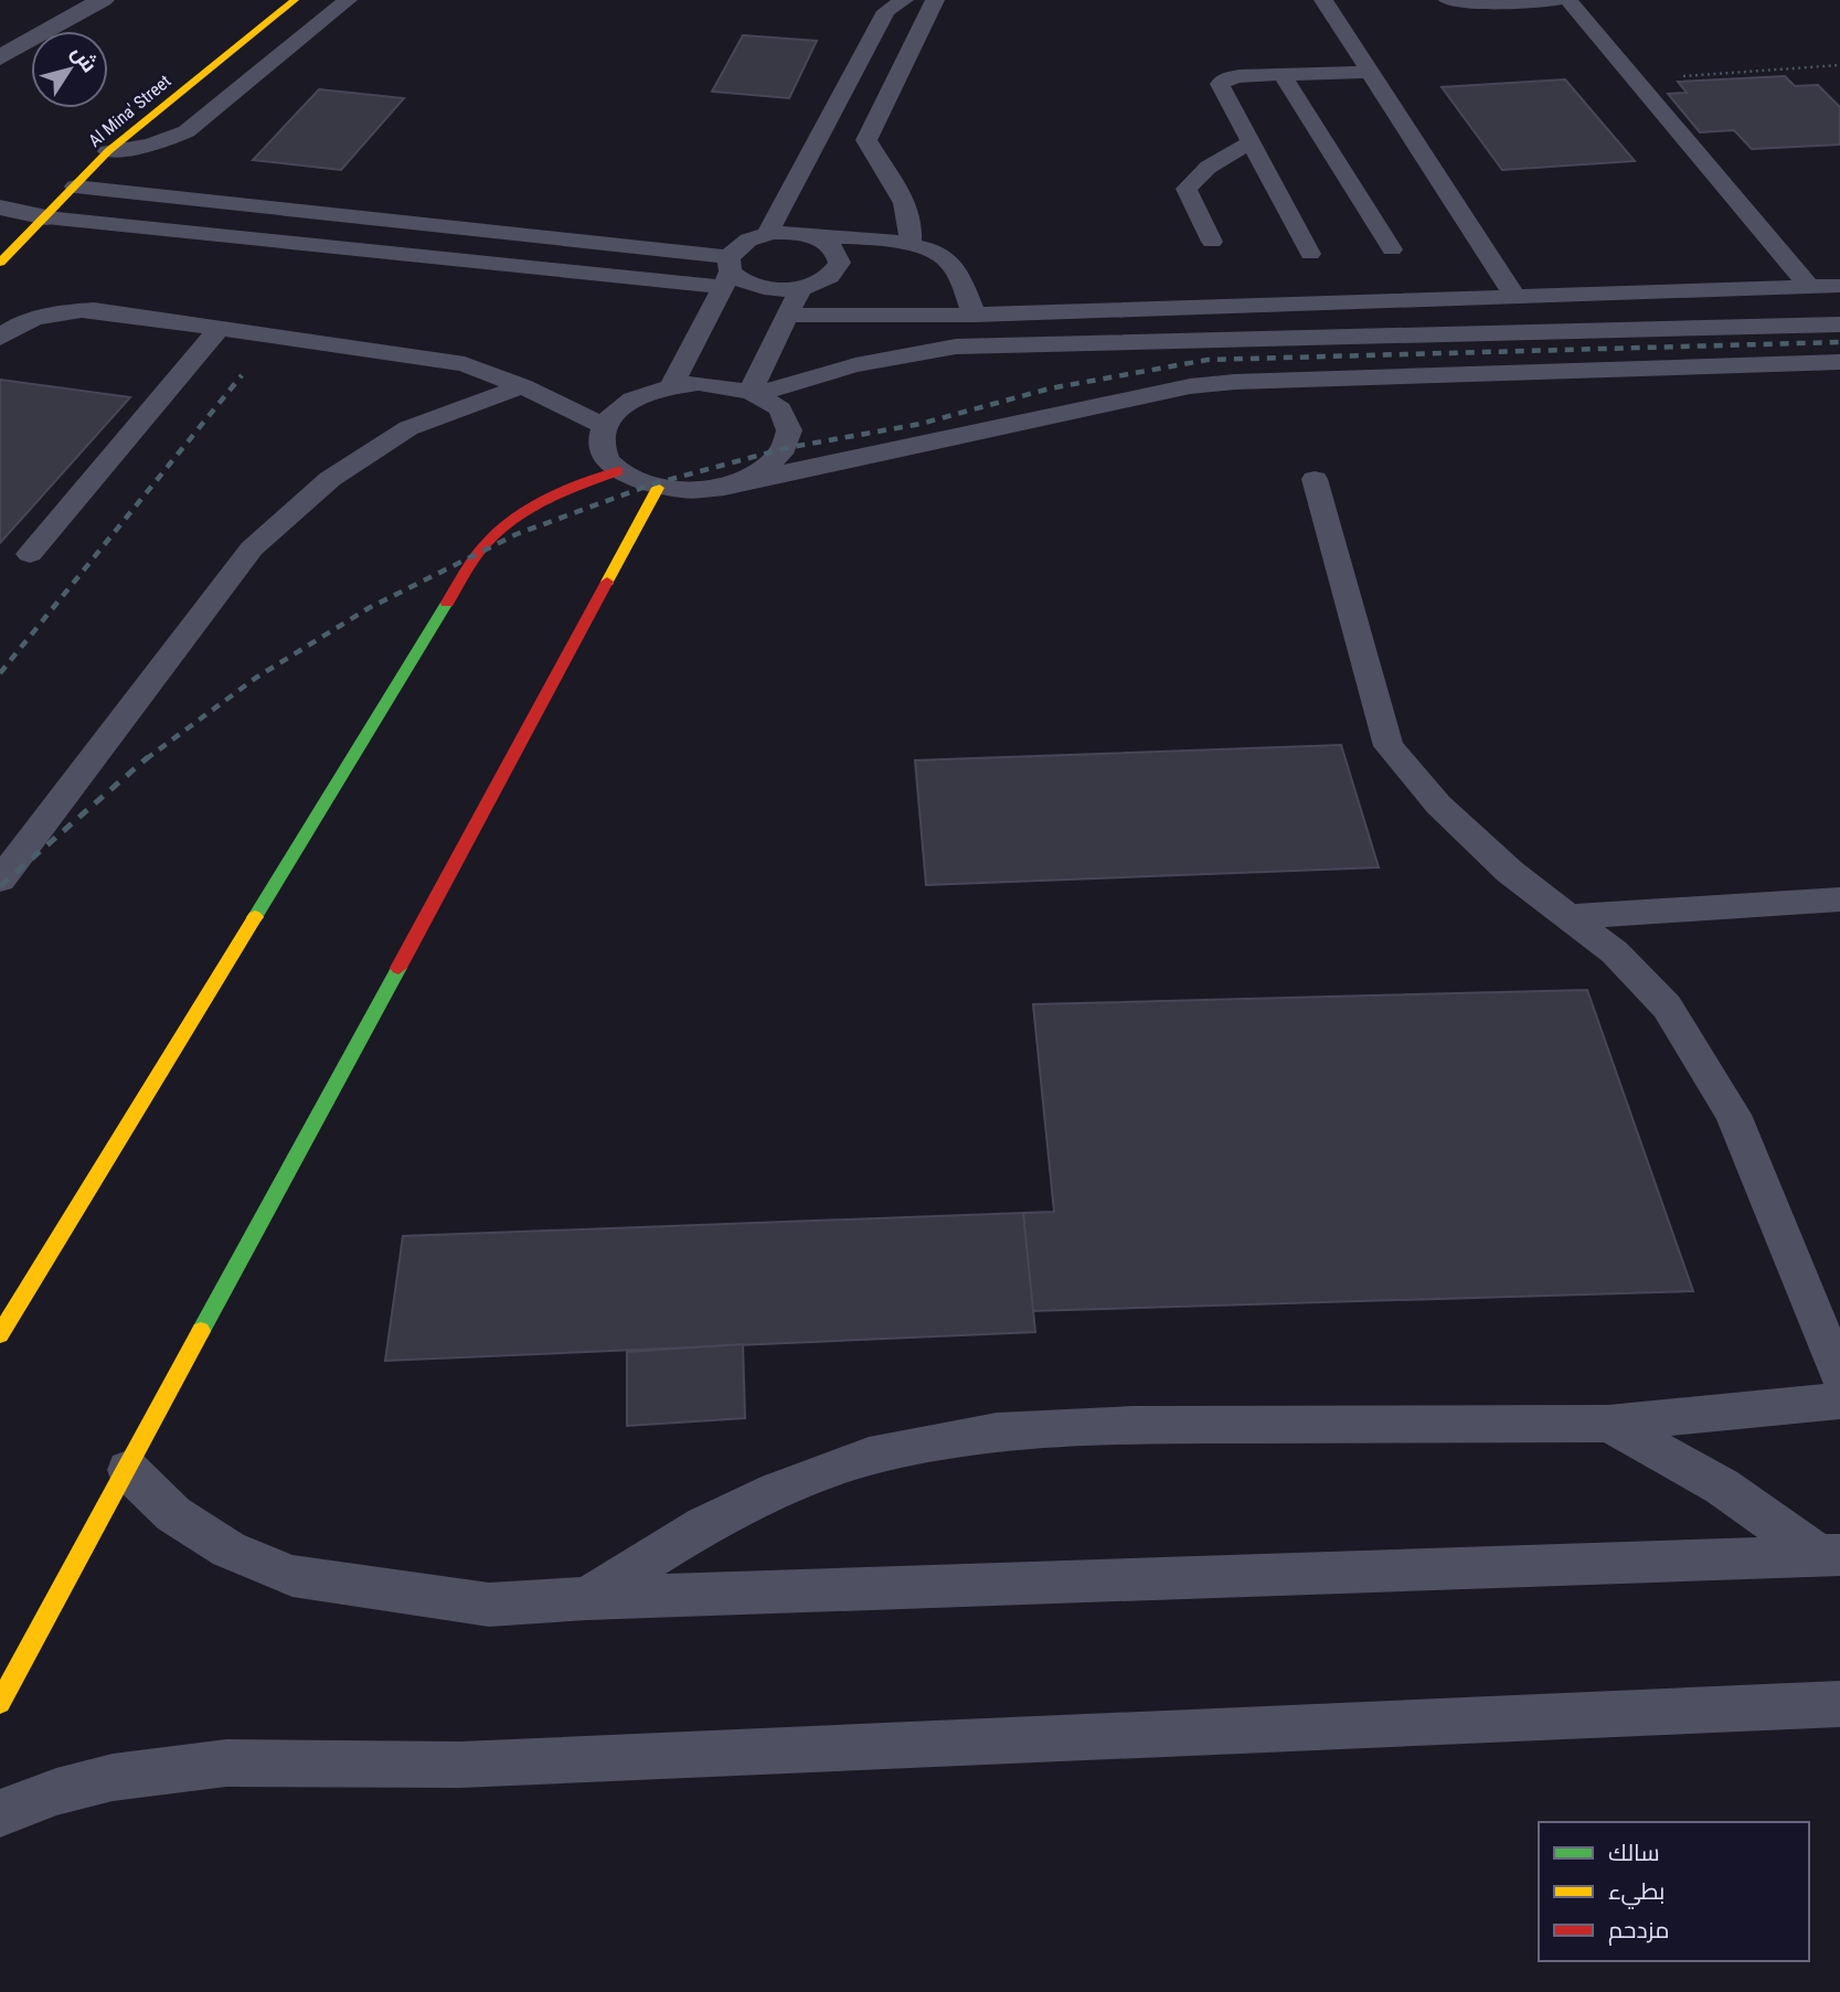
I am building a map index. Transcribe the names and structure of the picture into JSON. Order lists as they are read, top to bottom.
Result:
{
  "streets": {
    "street": ["Al Mina' Street"]
  },
  "legend": ["سالك", "بطيء", "مزدحم"],
  "north": "top right"
}
